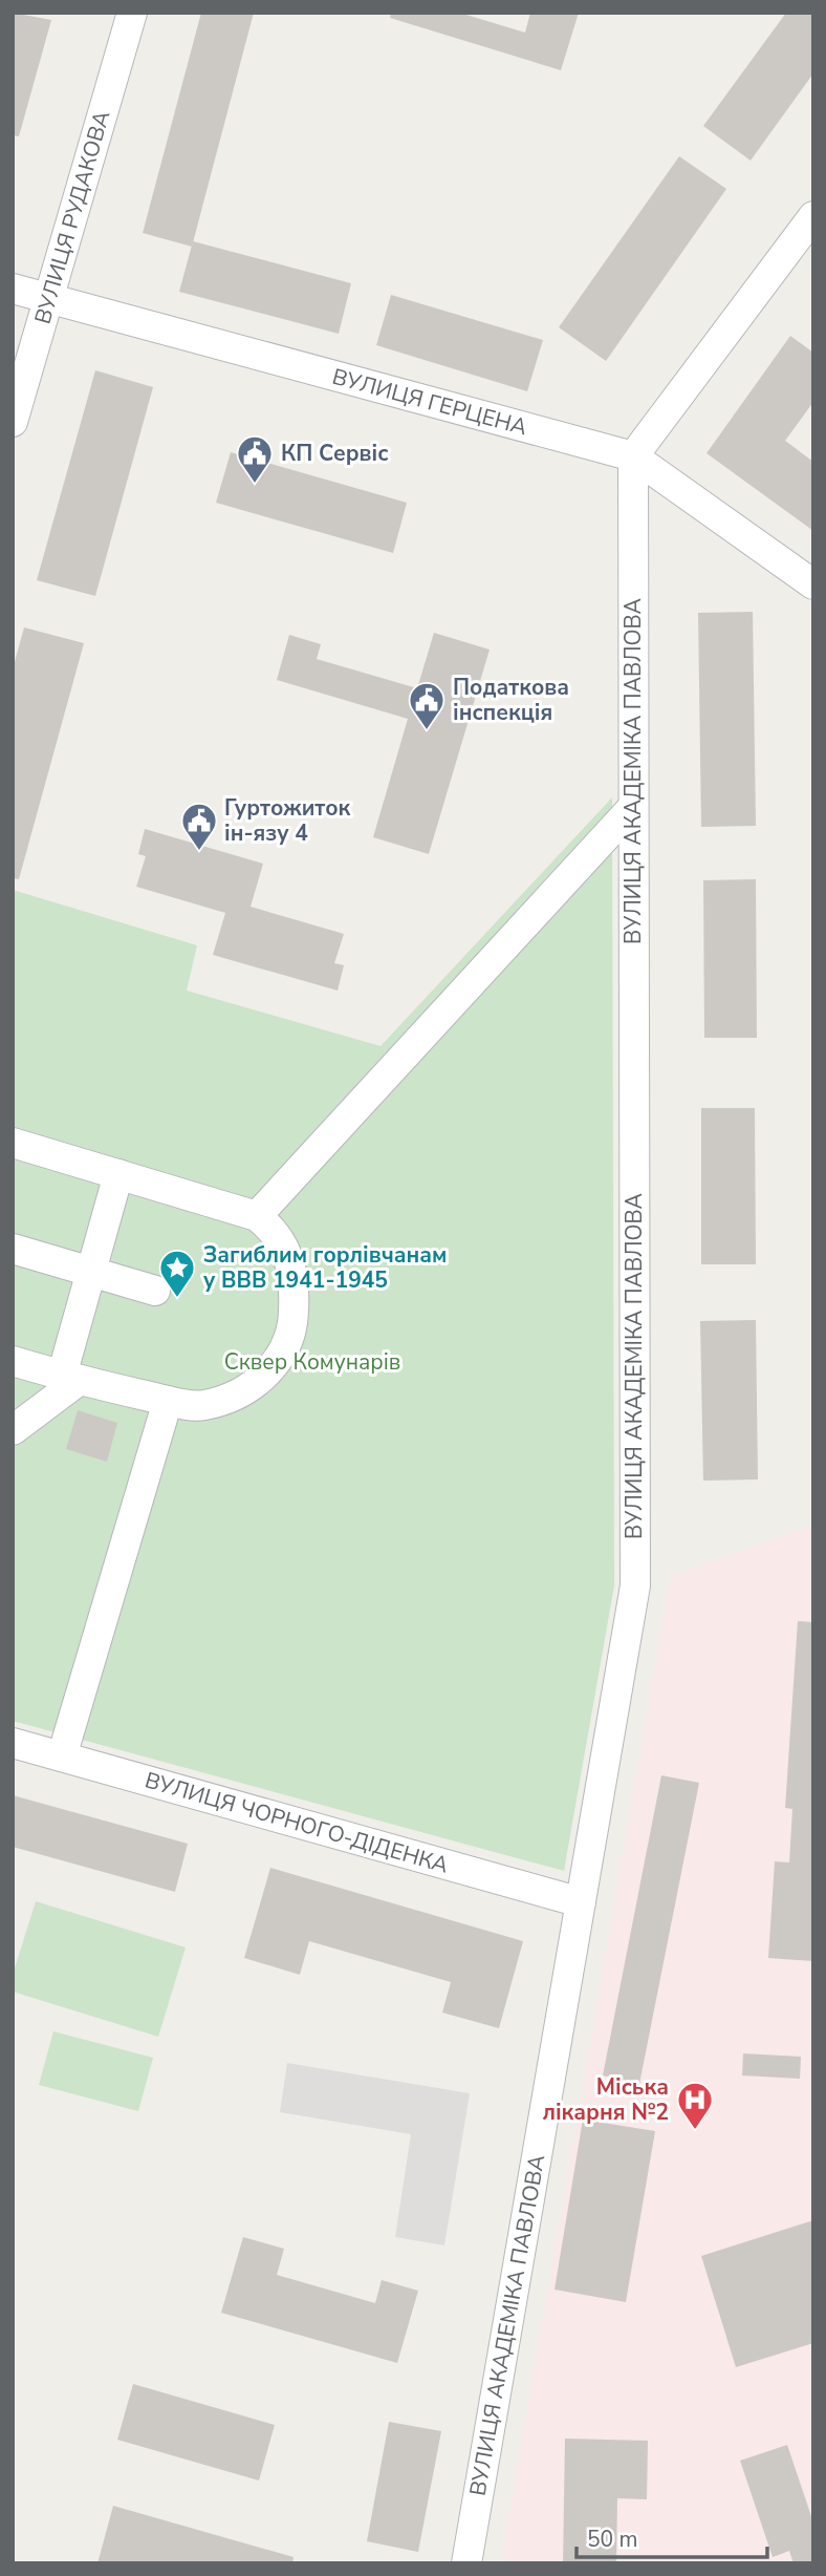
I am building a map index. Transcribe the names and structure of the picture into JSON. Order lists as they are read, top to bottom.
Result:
{
  "streets": {
    "street": [
      "ВУЛИЦЯ РУДАКОВА",
      "ВУЛИЦЯ ГЕРЦЕНА",
      "ВУЛИЦЯ АКАДЕМІКА ПАВЛОВА",
      "ВУЛИЦЯ ЧОРНОГО-ДІДЕНКА"
    ]
  },
  "crossings": [
    ["ВУЛИЦЯ РУДАКОВА", "ВУЛИЦЯ ГЕРЦЕНА"],
    ["ВУЛИЦЯ ГЕРЦЕНА", "ВУЛИЦЯ АКАДЕМІКА ПАВЛОВА"],
    ["ВУЛИЦЯ АКАДЕМІКА ПАВЛОВА", "ВУЛИЦЯ ЧОРНОГО-ДІДЕНКА"]
  ],
  "parks": ["Сквер Комунарів"],
  "places": {
    "public building": ["КП Сервіс", "Податкова інспекція", "Гуртожиток ін-язу 4"],
    "place": ["Загиблим горлівчанам у ВВВ 1941-1945"],
    "hospital": ["Міська лікарня №2"]
  },
  "scale_bar": "50 m"
}
